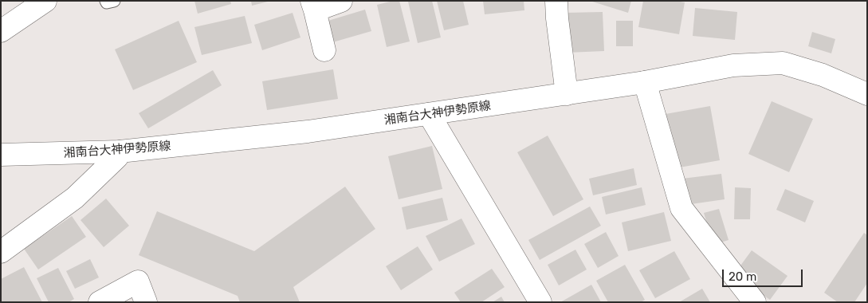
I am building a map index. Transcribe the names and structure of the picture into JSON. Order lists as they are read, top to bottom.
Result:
{
  "streets": {
    "street": ["湘南台大神伊勢原線"]
  },
  "scale_bar": "20 m"
}
